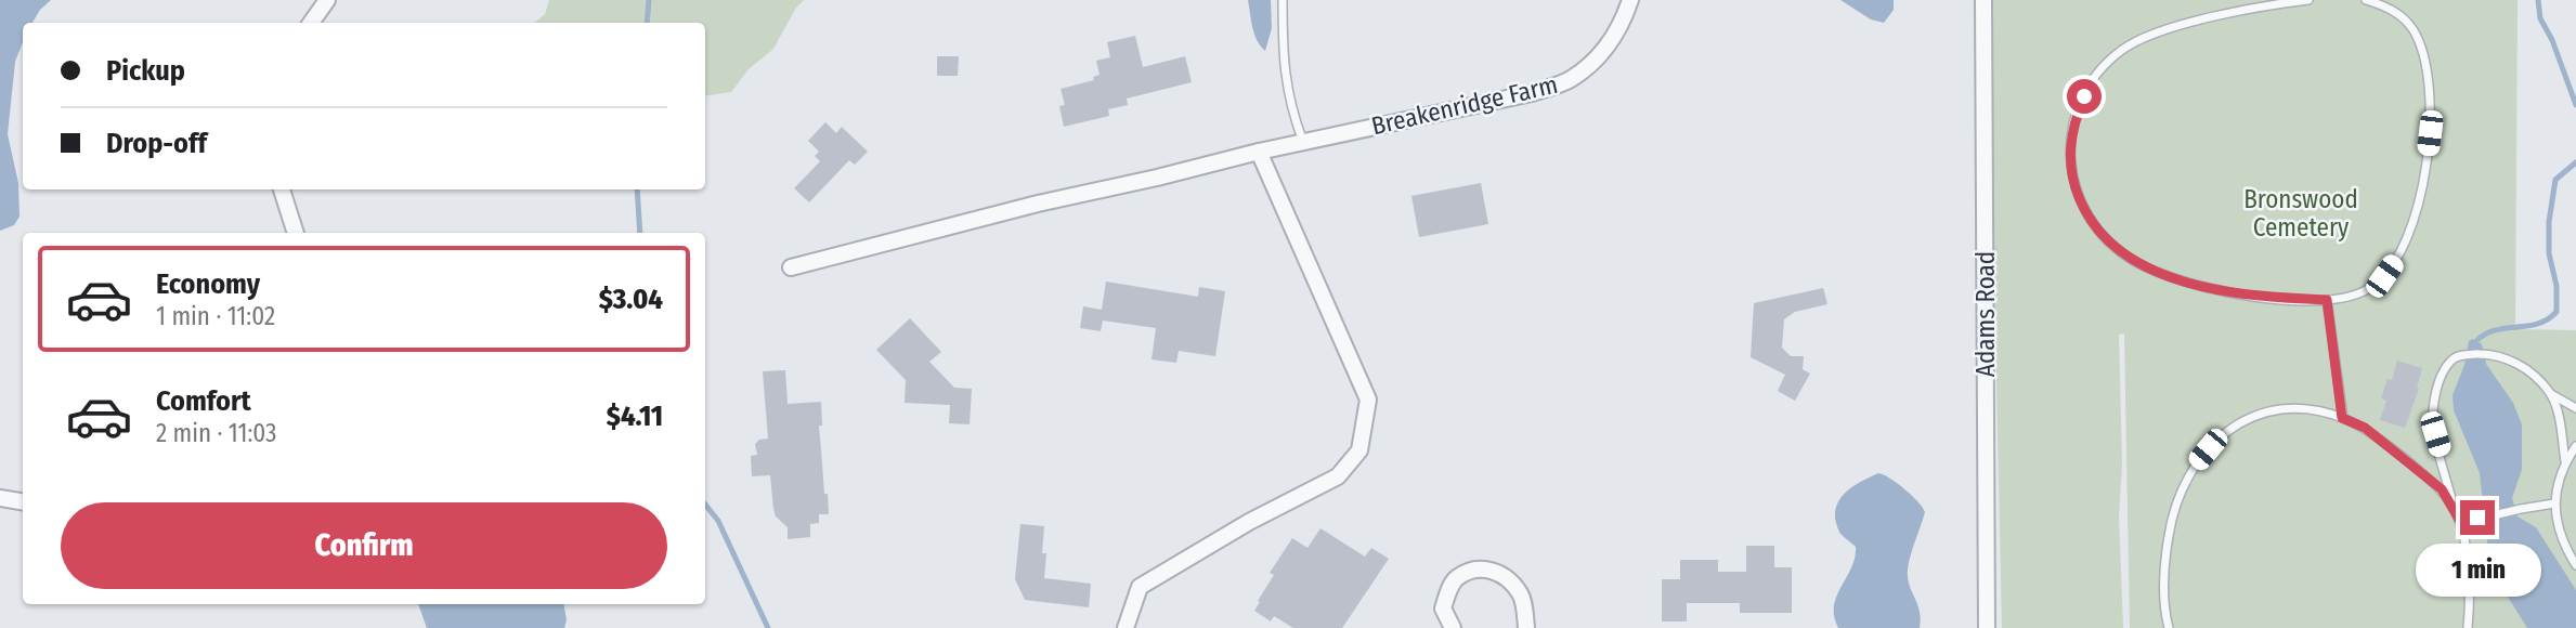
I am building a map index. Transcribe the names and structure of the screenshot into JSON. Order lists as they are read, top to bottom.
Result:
{
  "streets": {
    "street": ["Breakenridge Farm", "Adams Road"]
  },
  "parks": ["Bronswood Cemetery"],
  "page": {
    "banner": ["Pickup", "Drop-off"],
    "list": [
      {
        "name": "Economy",
        "note": "1 min · 11:02",
        "value": "$3.04"
      },
      {
        "name": "Comfort",
        "note": "2 min · 11:03",
        "value": "$4.11"
      }
    ],
    "buttons": "Confirm",
    "bubble": "1 min"
  }
}
